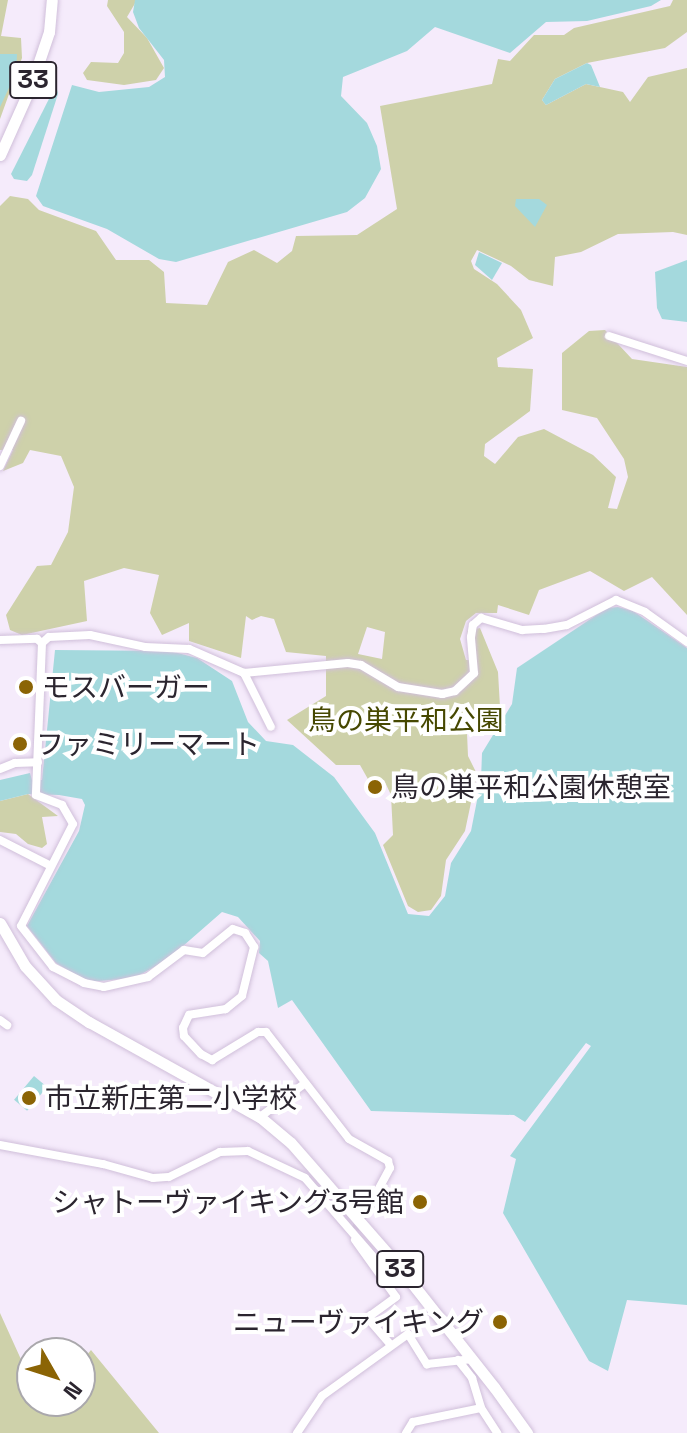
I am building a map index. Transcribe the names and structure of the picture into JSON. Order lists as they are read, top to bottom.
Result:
{
  "streets": {
    "main road": ["33"]
  },
  "parks": ["鳥の巣平和公園"],
  "places": [
    "モスバーガー",
    "ファミリーマート",
    "鳥の巣平和公園休憩室",
    "市立新庄第二小学校",
    "シャトーヴァイキング3号館",
    "ニューヴァイキング"
  ],
  "north": "bottom right"
}
